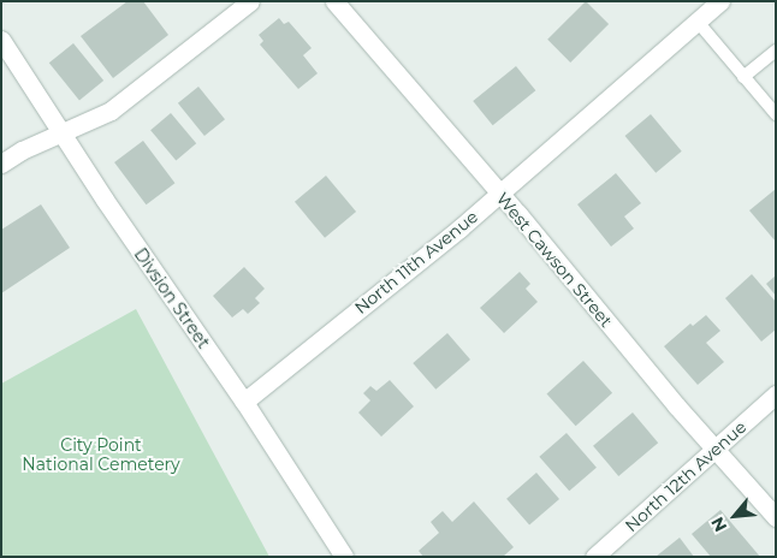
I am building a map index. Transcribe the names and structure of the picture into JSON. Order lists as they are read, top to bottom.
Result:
{
  "streets": {
    "street": [
      "West Cawson Street",
      "North 11th Avenue",
      "Divsion Street",
      "North 12th Avenue"
    ]
  },
  "crossings": [
    ["West Cawson Street", "North 11th Avenue"],
    ["West Cawson Street", "North 12th Avenue"],
    ["North 11th Avenue", "Divsion Street"]
  ],
  "parks": ["City Point National Cemetery"],
  "north": "bottom left"
}
